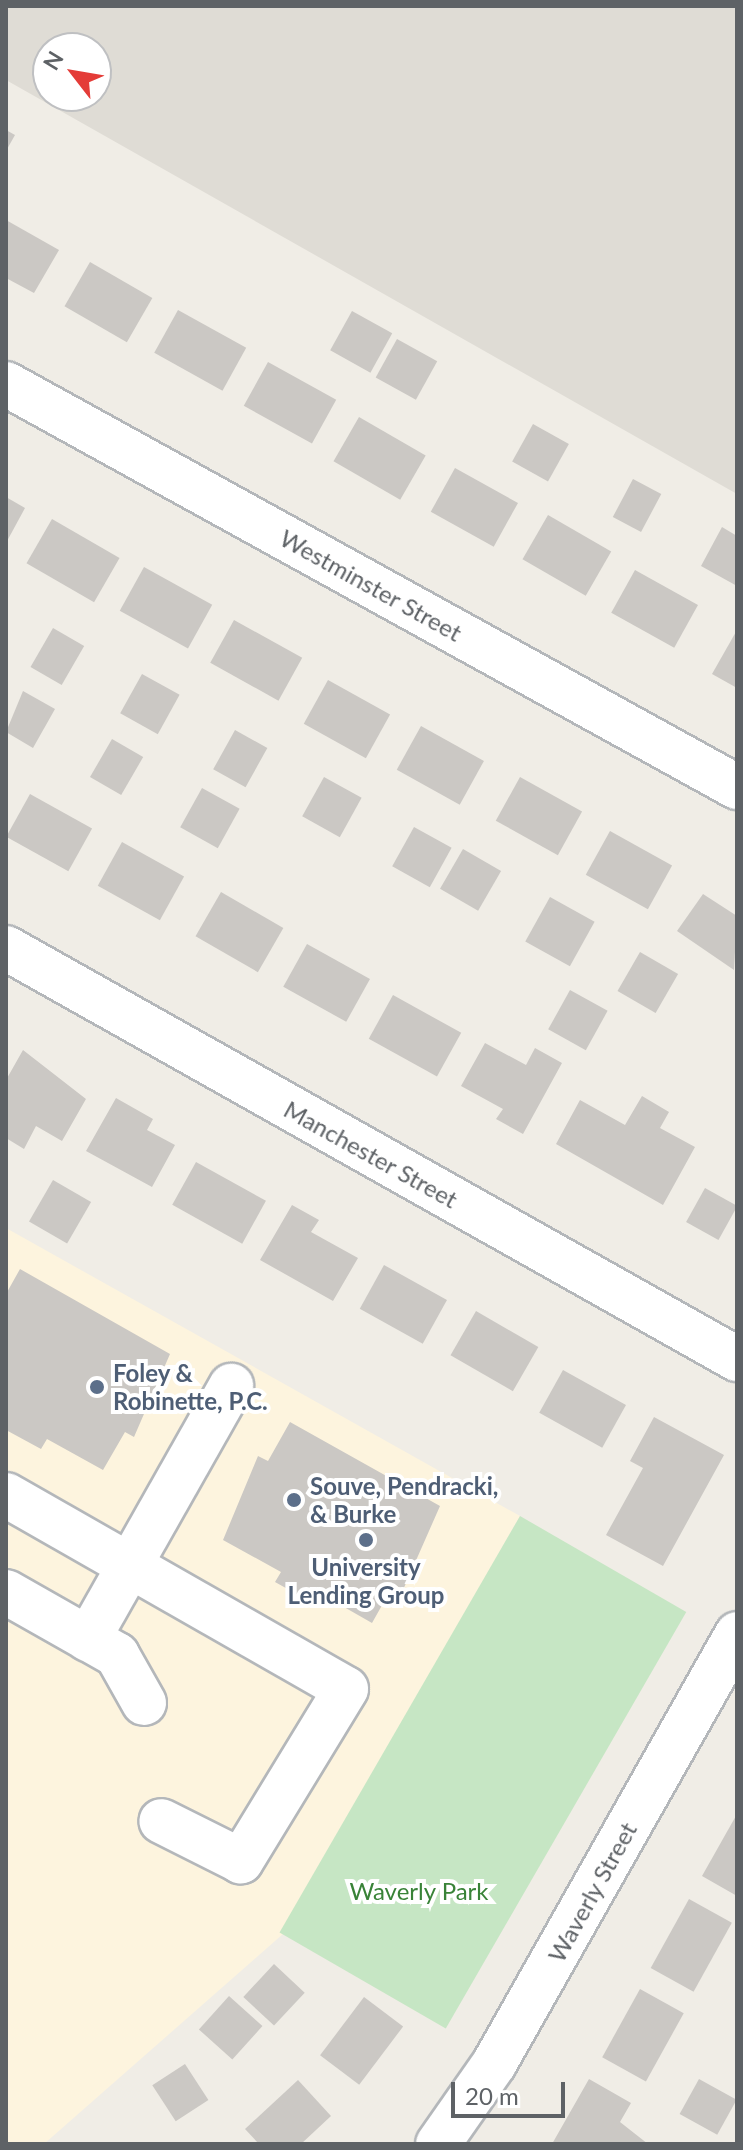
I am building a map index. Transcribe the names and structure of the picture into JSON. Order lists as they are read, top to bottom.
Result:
{
  "streets": {
    "street": ["Westminster Street", "Manchester Street", "Waverly Street"]
  },
  "parks": ["Waverly Park"],
  "places": ["Foley & Robinette, P.C.", "Souve, Pendracki, & Burke", "University Lending Group"],
  "scale_bar": "20 m",
  "north": "top left"
}
